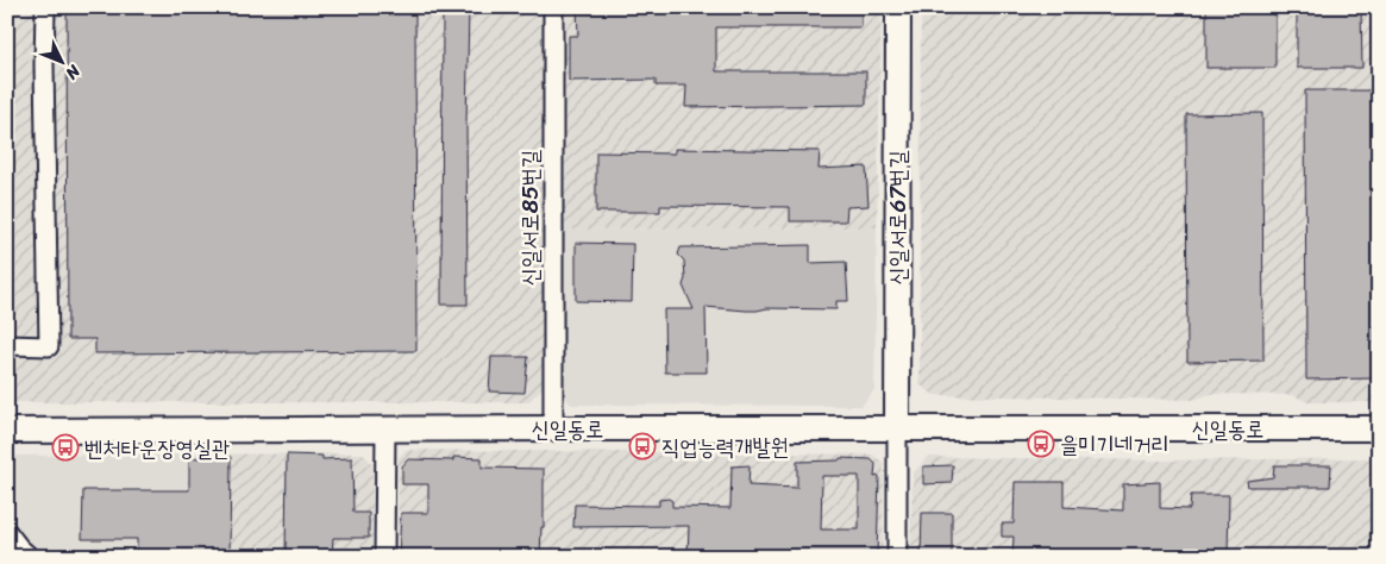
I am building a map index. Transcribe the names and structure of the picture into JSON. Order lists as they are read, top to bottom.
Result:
{
  "streets": {
    "main road": ["신일서로67번길", "신일동로"],
    "street": ["신일서로85번길"]
  },
  "crossings": [
    ["신일서로85번길", "신일동로"],
    ["신일서로67번길", "신일동로"]
  ],
  "places": {
    "bus stop": ["을미기네거리", "직업능력개발원", "벤처타운장영실관"]
  },
  "north": "bottom right"
}
